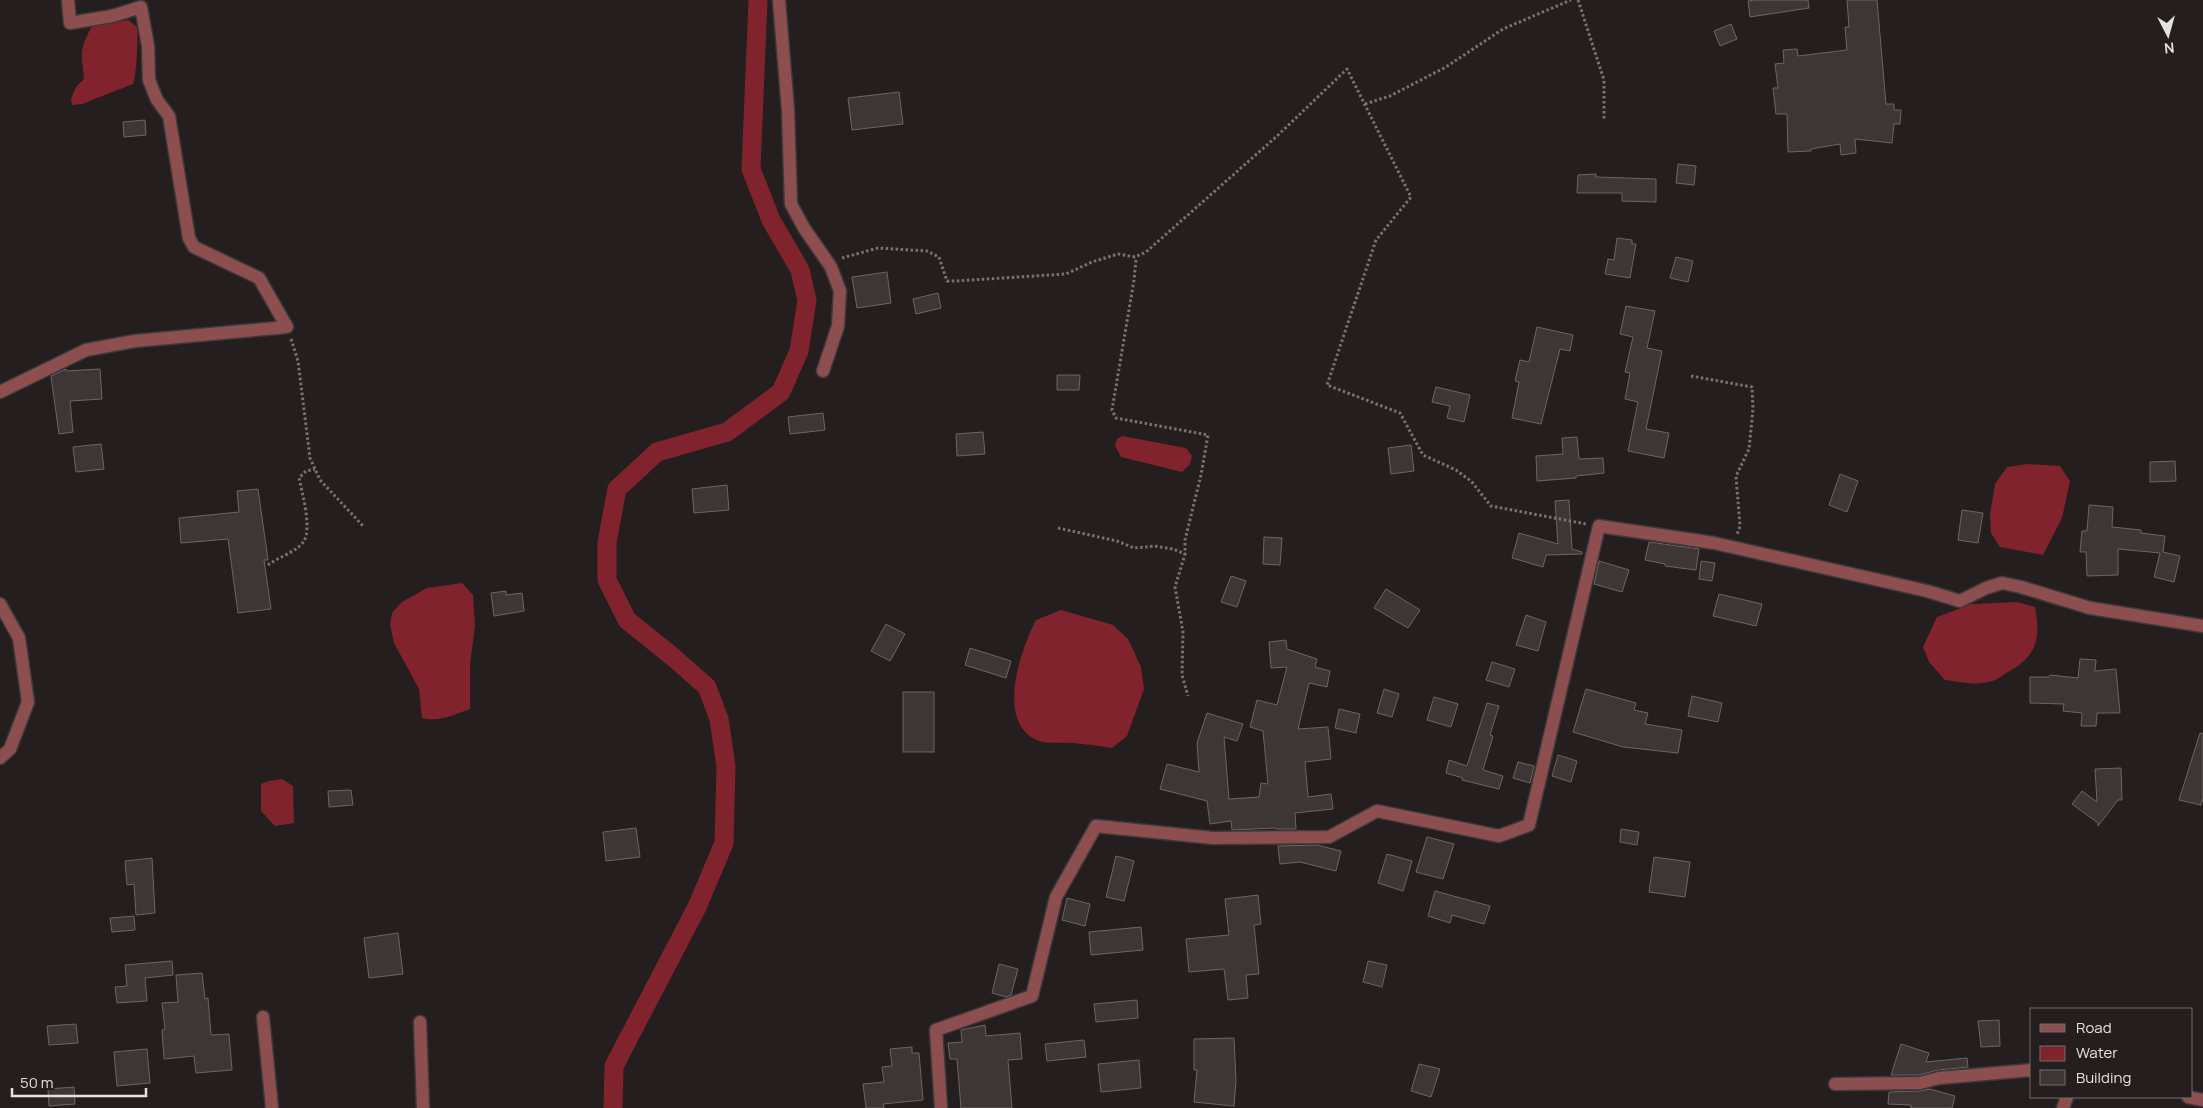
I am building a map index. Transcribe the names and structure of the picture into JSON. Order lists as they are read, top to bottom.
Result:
{
  "legend": ["Road", "Water", "Building"],
  "scale_bar": "50 m",
  "north": "bottom"
}
